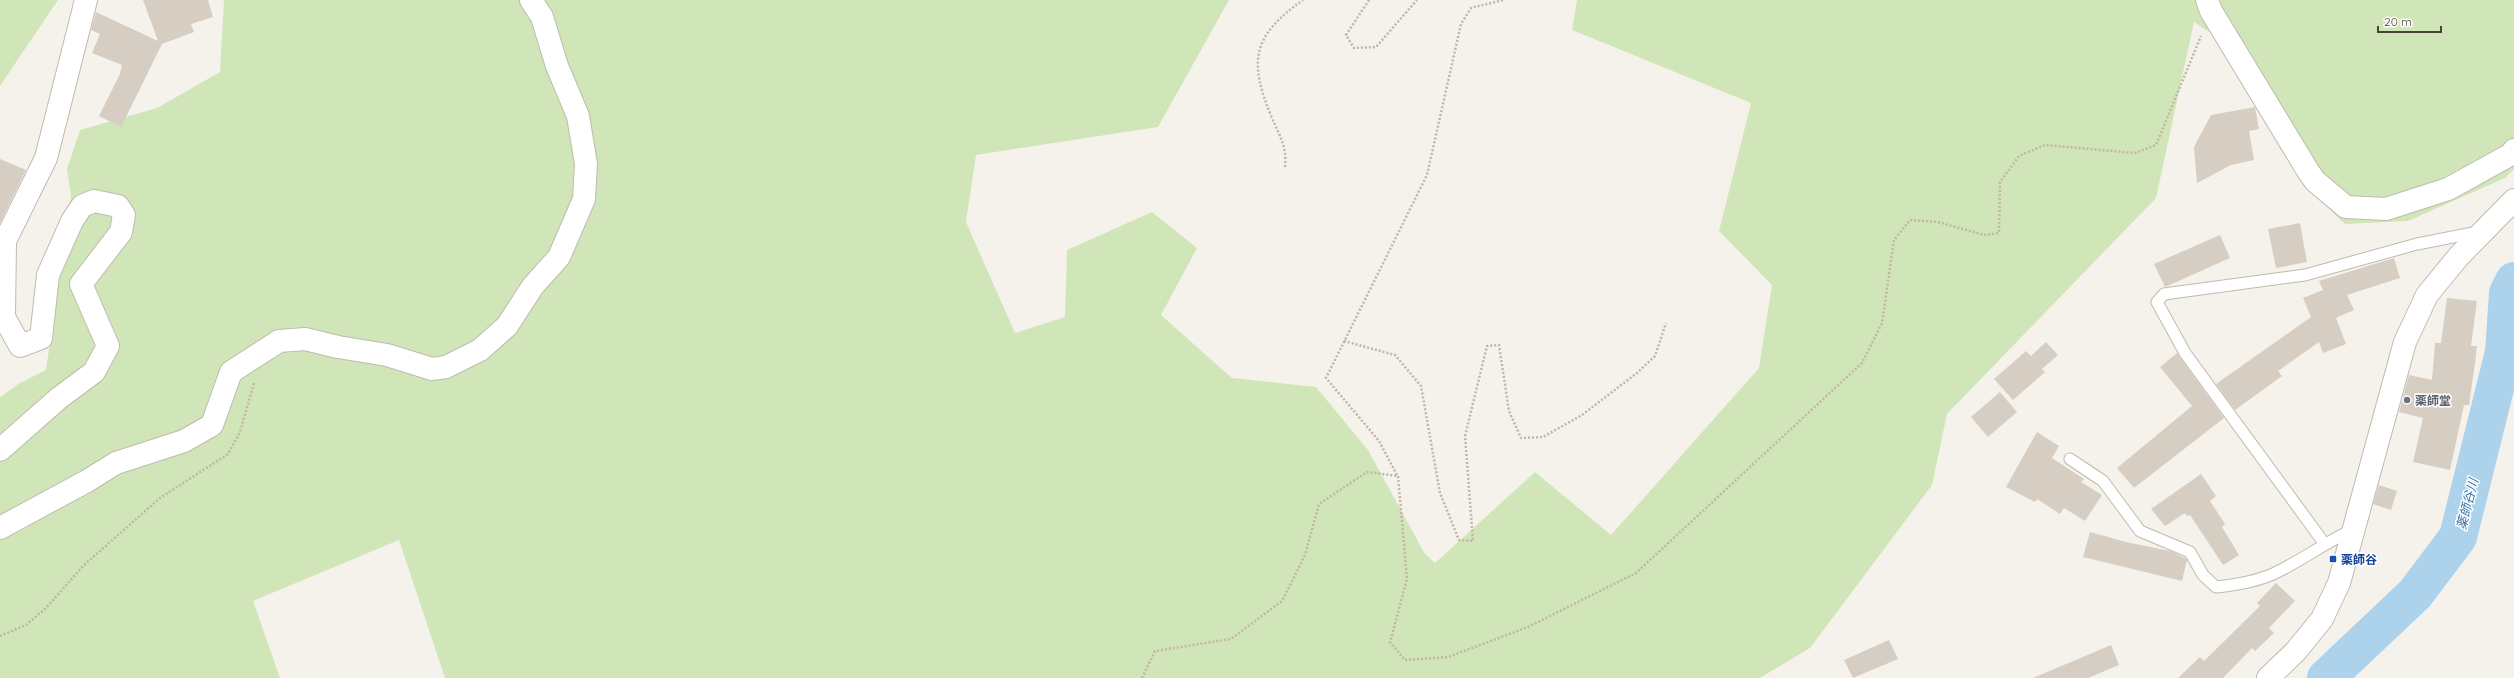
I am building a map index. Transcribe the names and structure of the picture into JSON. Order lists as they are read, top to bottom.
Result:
{
  "water": ["薬師谷川"],
  "places": {
    "other": ["薬師堂"],
    "transit": ["薬師谷"]
  },
  "scale_bar": "20 m"
}
